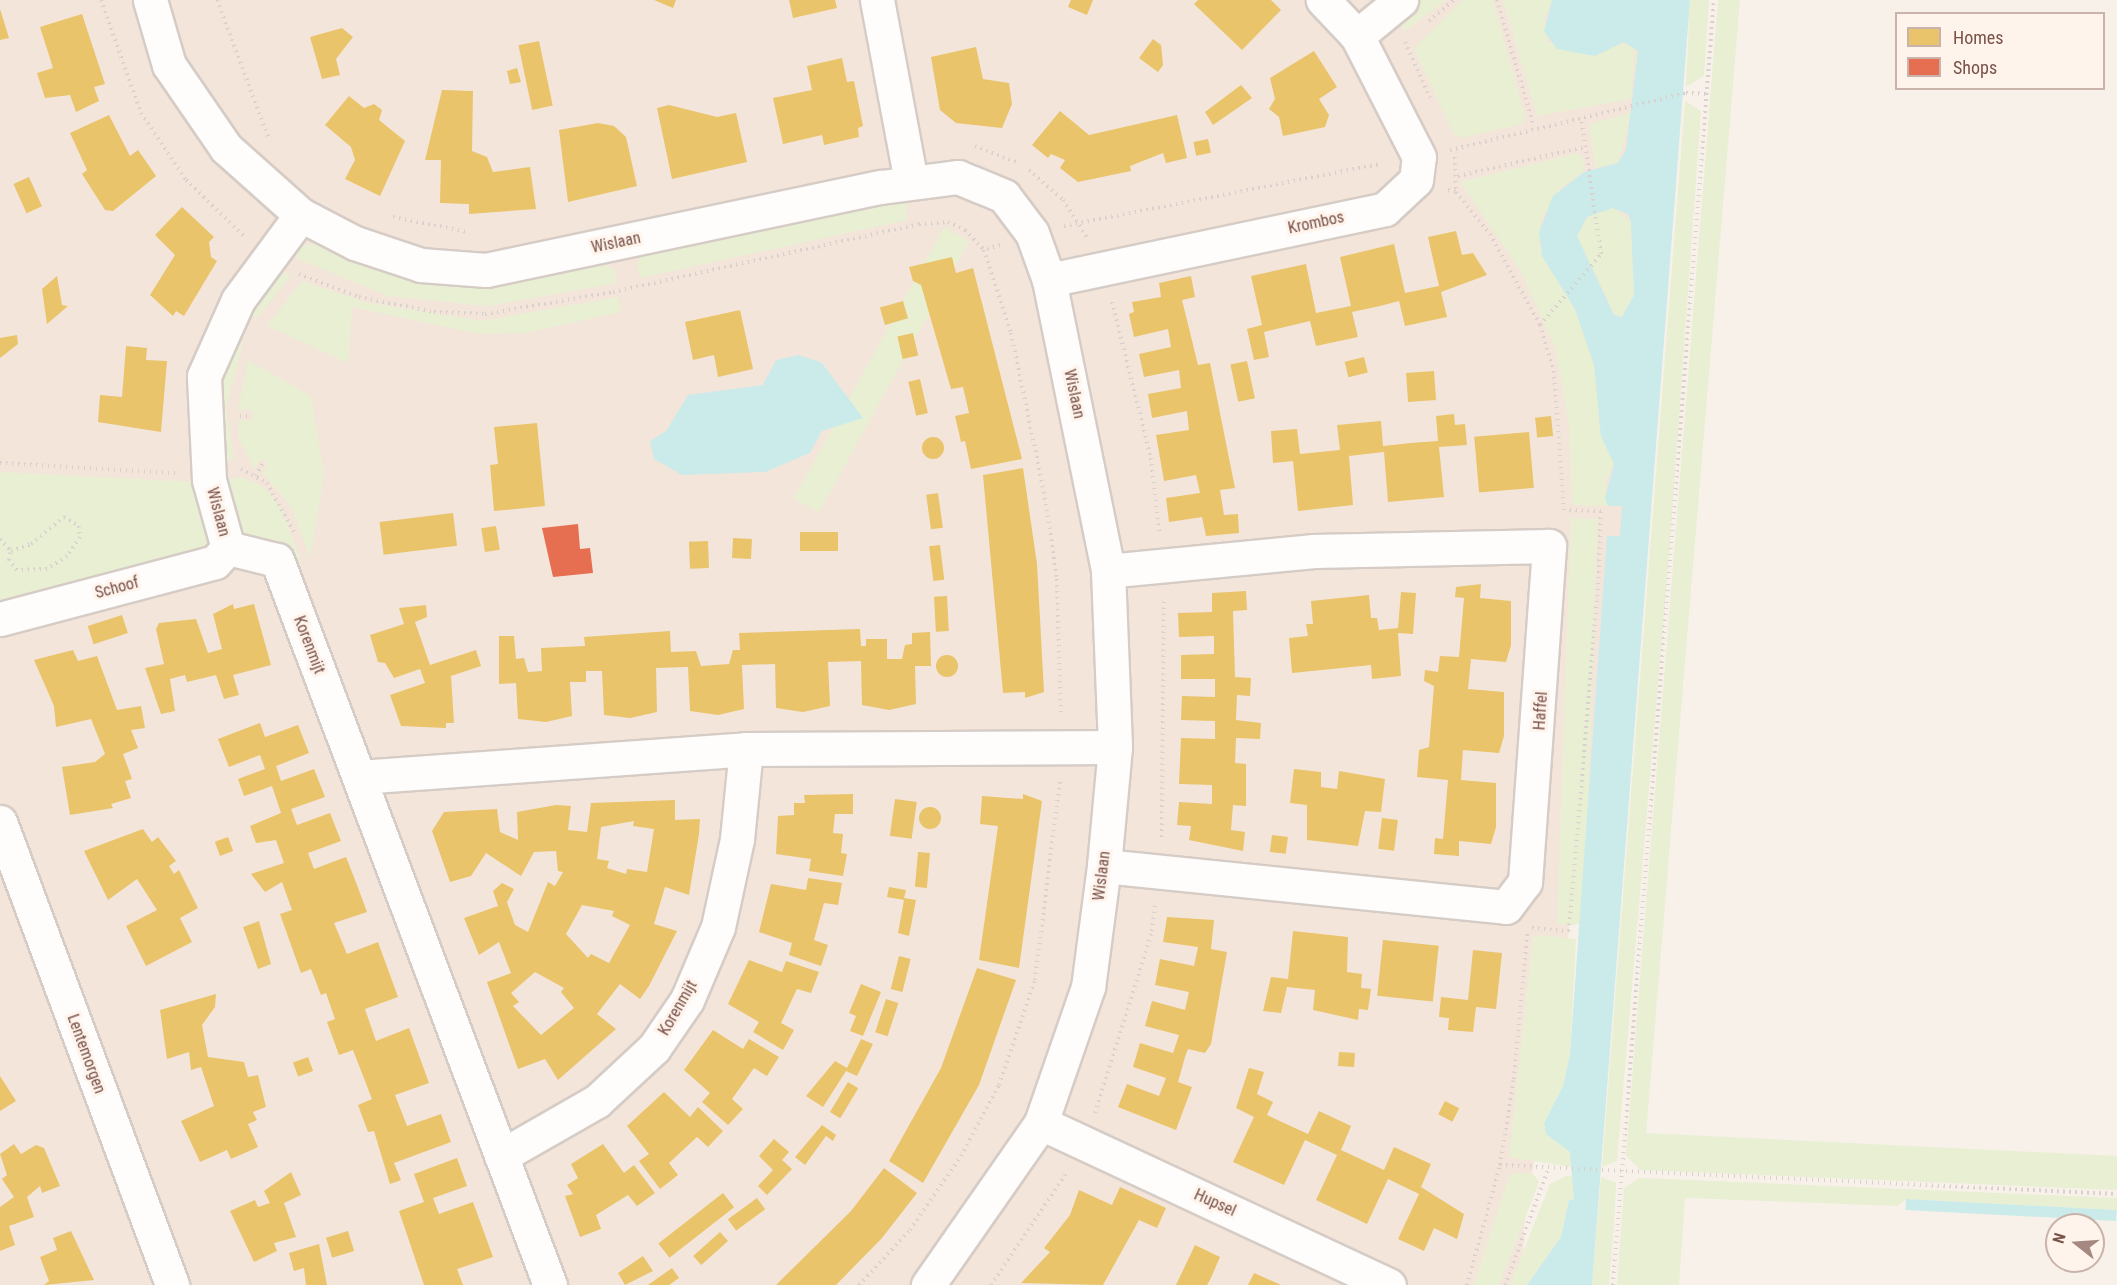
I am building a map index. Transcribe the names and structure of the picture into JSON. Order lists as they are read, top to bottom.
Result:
{
  "streets": {
    "street": [
      "Krombos",
      "Wislaan",
      "Schoof",
      "Korenmijt",
      "Haffel",
      "Lentemorgen",
      "Hupsel"
    ]
  },
  "crossings": [
    ["Krombos", "Wislaan"],
    ["Wislaan", "Schoof"],
    ["Wislaan", "Korenmijt"],
    ["Wislaan", "Hupsel"],
    ["Schoof", "Korenmijt"]
  ],
  "legend": ["Homes", "Shops"],
  "north": "left"
}
